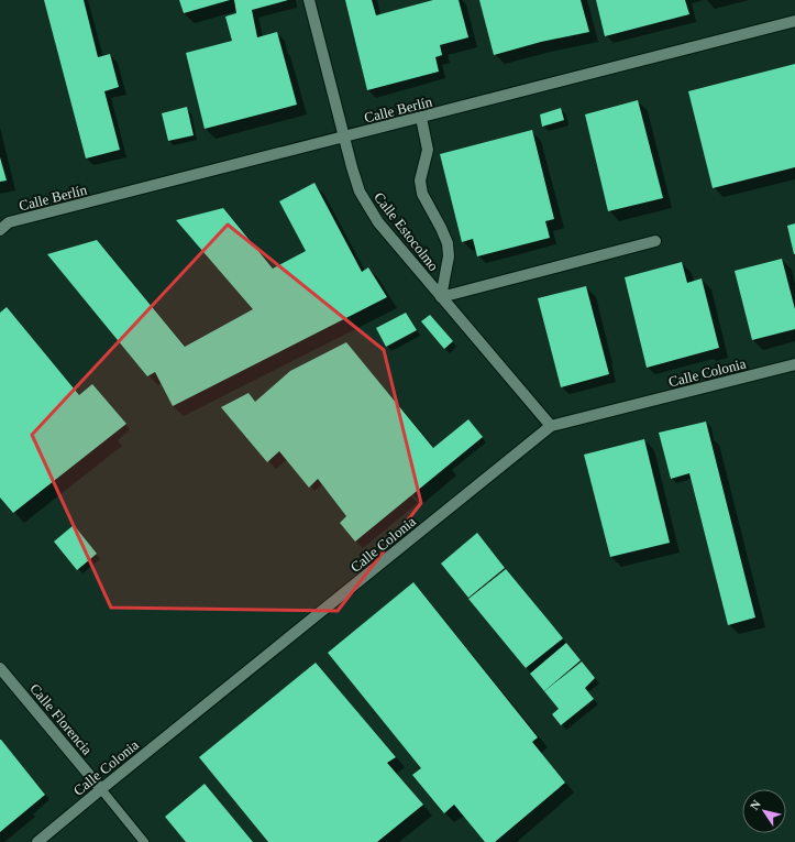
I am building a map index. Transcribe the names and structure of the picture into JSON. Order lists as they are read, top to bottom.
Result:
{
  "streets": {
    "street": [
      "Calle Berlín",
      "Calle Estocolmo",
      "Calle Colonia",
      "Calle Florencia"
    ]
  },
  "crossings": [
    ["Calle Berlín", "Calle Estocolmo"],
    ["Calle Estocolmo", "Calle Colonia"],
    ["Calle Colonia", "Calle Florencia"]
  ],
  "north": "top left"
}
